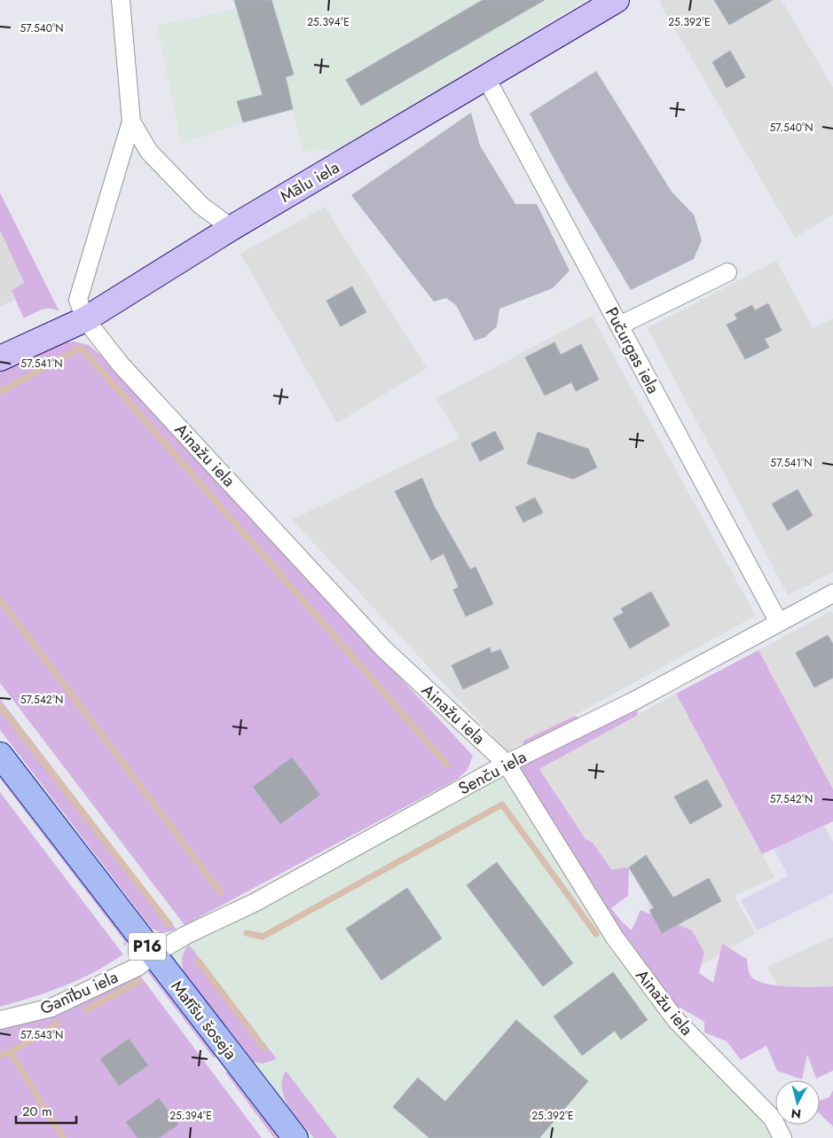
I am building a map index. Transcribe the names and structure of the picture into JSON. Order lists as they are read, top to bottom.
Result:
{
  "streets": {
    "main road": ["P16", "Matīšu šoseja"],
    "street": [
      "Mālu iela",
      "Pučurgas iela",
      "Ainažu iela",
      "Senču iela",
      "Ganību iela"
    ]
  },
  "crossings": [
    ["Mālu iela", "Pučurgas iela"],
    ["Mālu iela", "Ainažu iela"],
    ["Pučurgas iela", "Senču iela"],
    ["Ainažu iela", "Senču iela"],
    ["Senču iela", "Ganību iela"],
    ["Senču iela", "Matīšu šoseja"],
    ["Ganību iela", "Matīšu šoseja"]
  ],
  "scale_bar": "20 m",
  "north": "bottom",
  "coordinates": [
    "25.394°E",
    "25.392°E",
    "57.540°N",
    "57.541°N",
    "57.542°N",
    "57.543°N"
  ]
}
